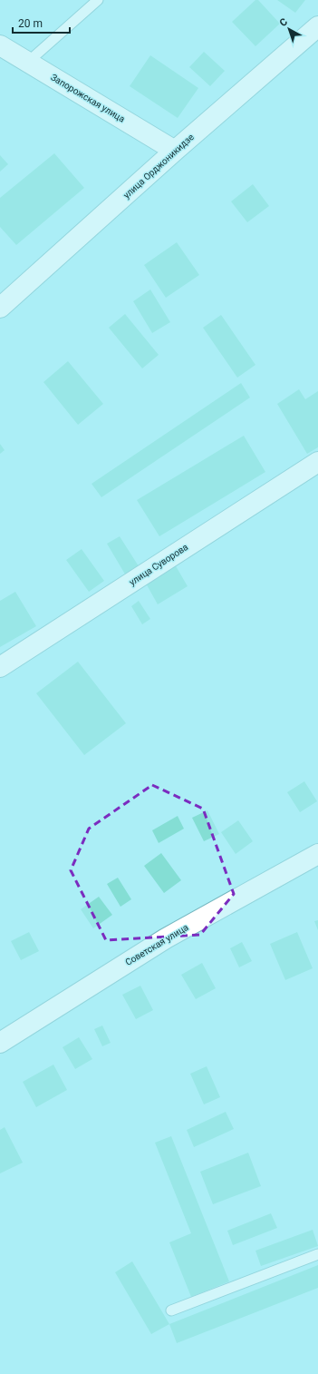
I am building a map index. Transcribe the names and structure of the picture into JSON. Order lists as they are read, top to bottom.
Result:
{
  "streets": {
    "street": [
      "Запорожская улица",
      "улица Орджоникидзе",
      "улица Суворова",
      "Советская улица"
    ]
  },
  "crossings": [
    ["Запорожская улица", "улица Орджоникидзе"]
  ],
  "scale_bar": "20 m",
  "north": "top left"
}
